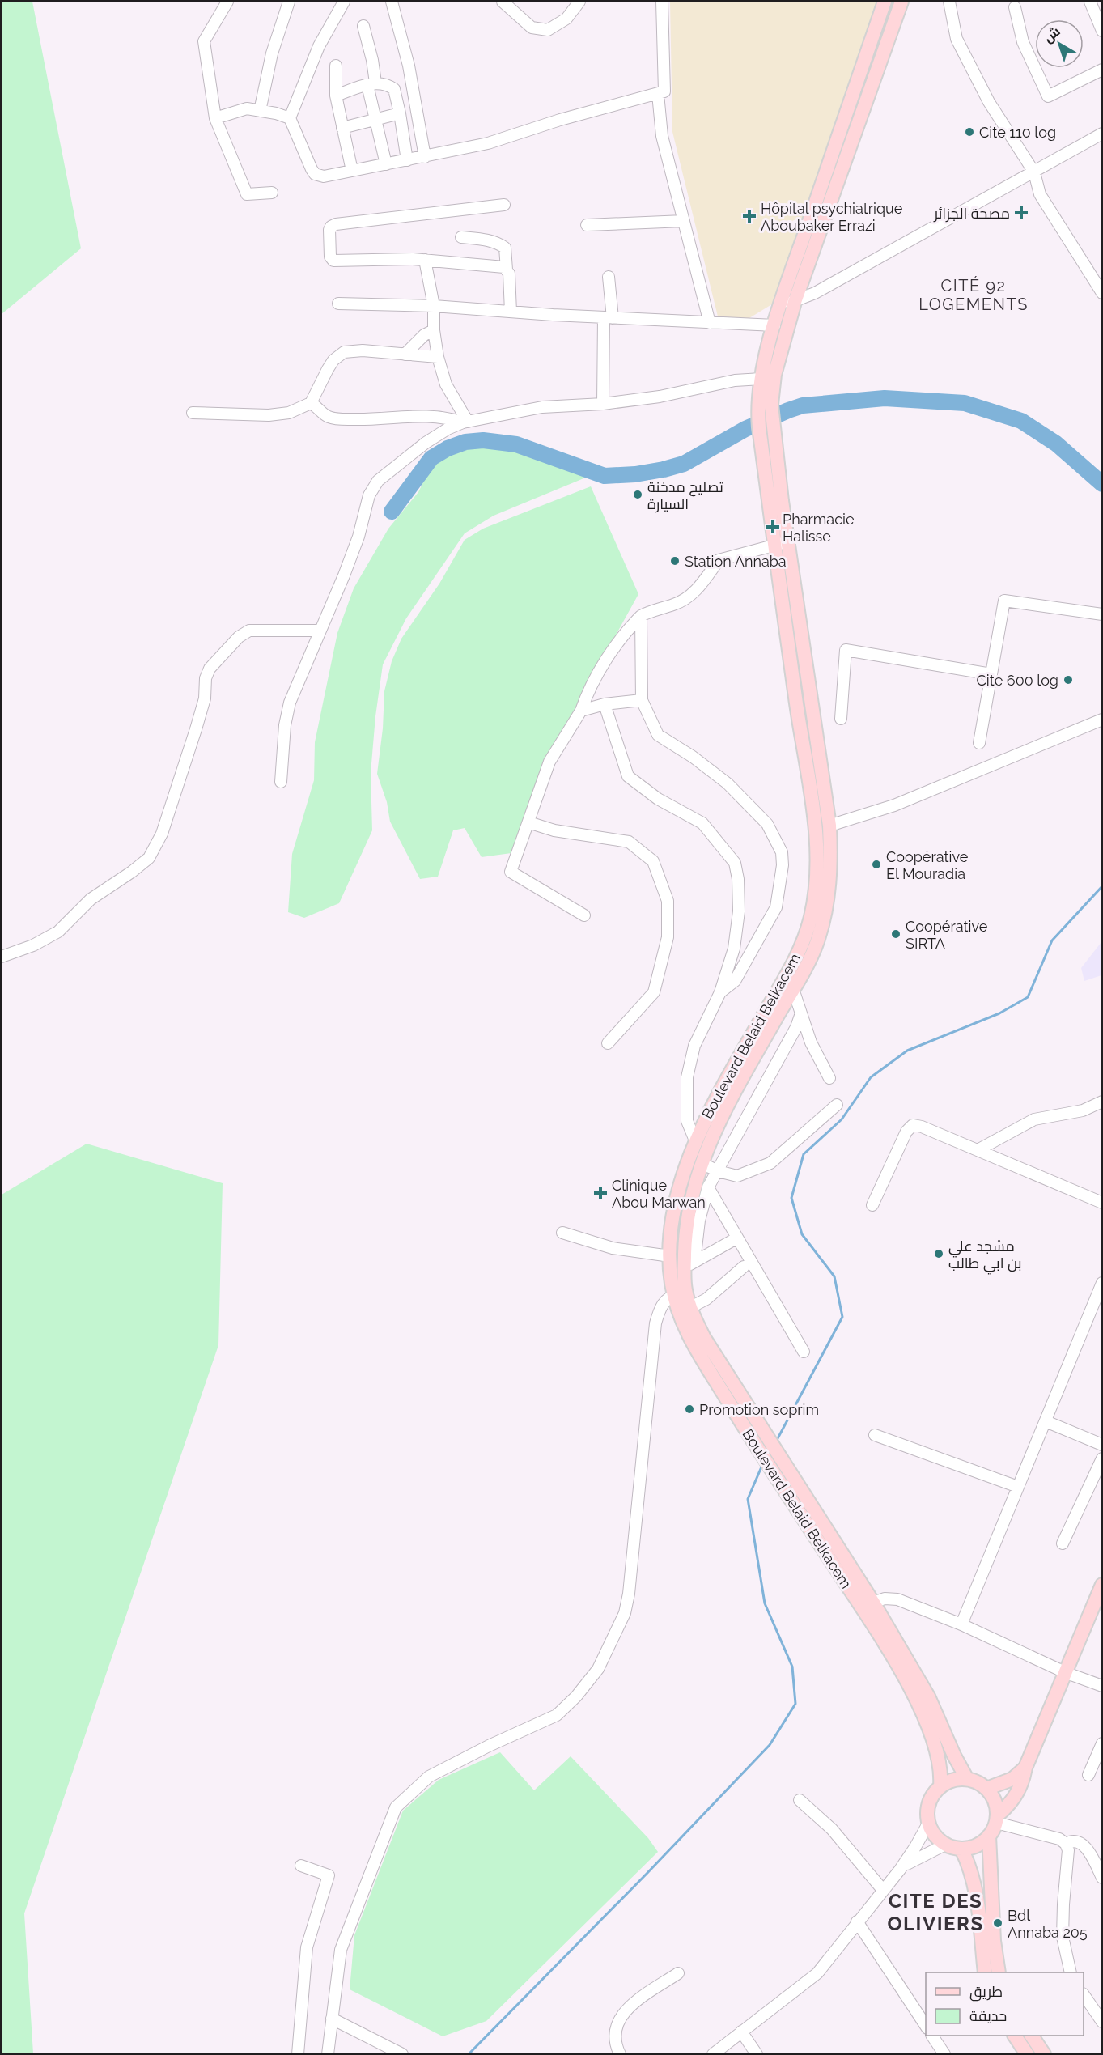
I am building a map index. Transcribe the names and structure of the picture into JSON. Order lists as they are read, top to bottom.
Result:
{
  "streets": {
    "main road": ["Boulevard Belaid Belkacem"]
  },
  "districts": ["CITÉ 92 LOGEMENTS", "CITE DES OLIVIERS"],
  "places": {
    "other": [
      "Cite 110 log",
      "تصليح مدخنة السيارة",
      "Station Annaba",
      "Cite 600 log",
      "Coopérative El Mouradia",
      "Coopérative SIRTA",
      "مَسْجِد علي بن ابي طالب",
      "Promotion soprim",
      "Bdl Annaba 205"
    ],
    "health": [
      "مصحة الجزائر",
      "Hôpital psychiatrique Aboubaker Errazi",
      "Pharmacie Halisse",
      "Clinique Abou Marwan"
    ]
  },
  "legend": ["طريق", "حديقة"],
  "north": "top left"
}
